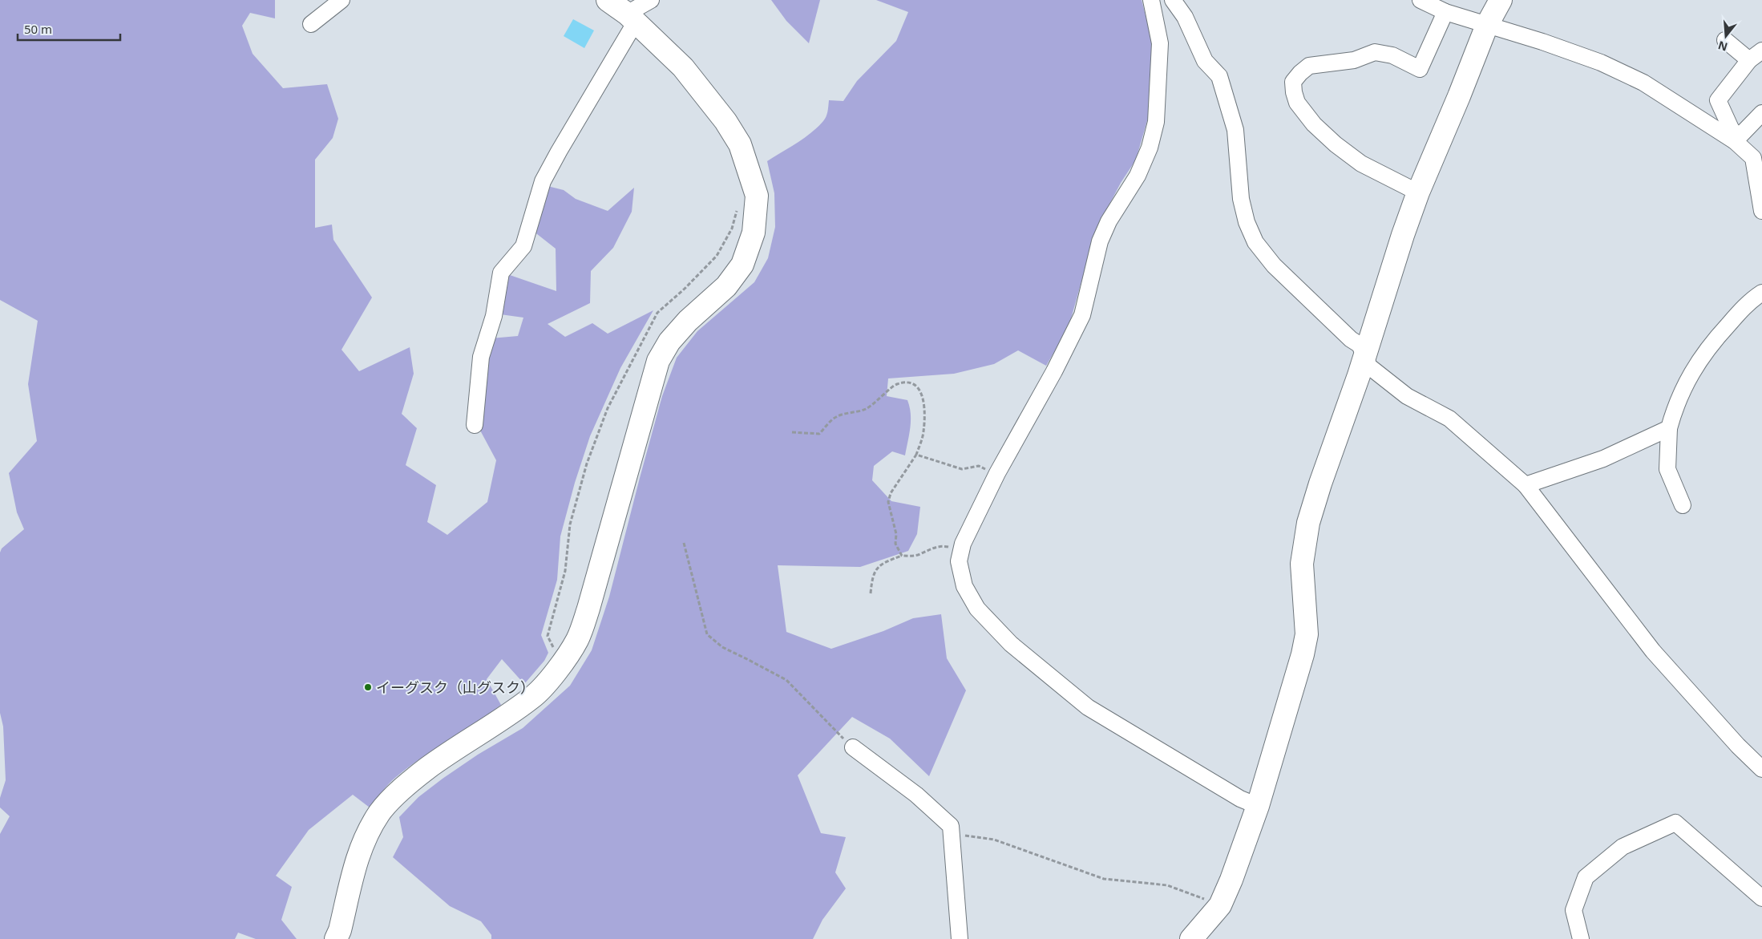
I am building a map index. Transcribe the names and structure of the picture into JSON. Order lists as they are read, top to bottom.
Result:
{
  "places": ["イーグスク（山グスク）"],
  "scale_bar": "50 m",
  "north": "bottom"
}
